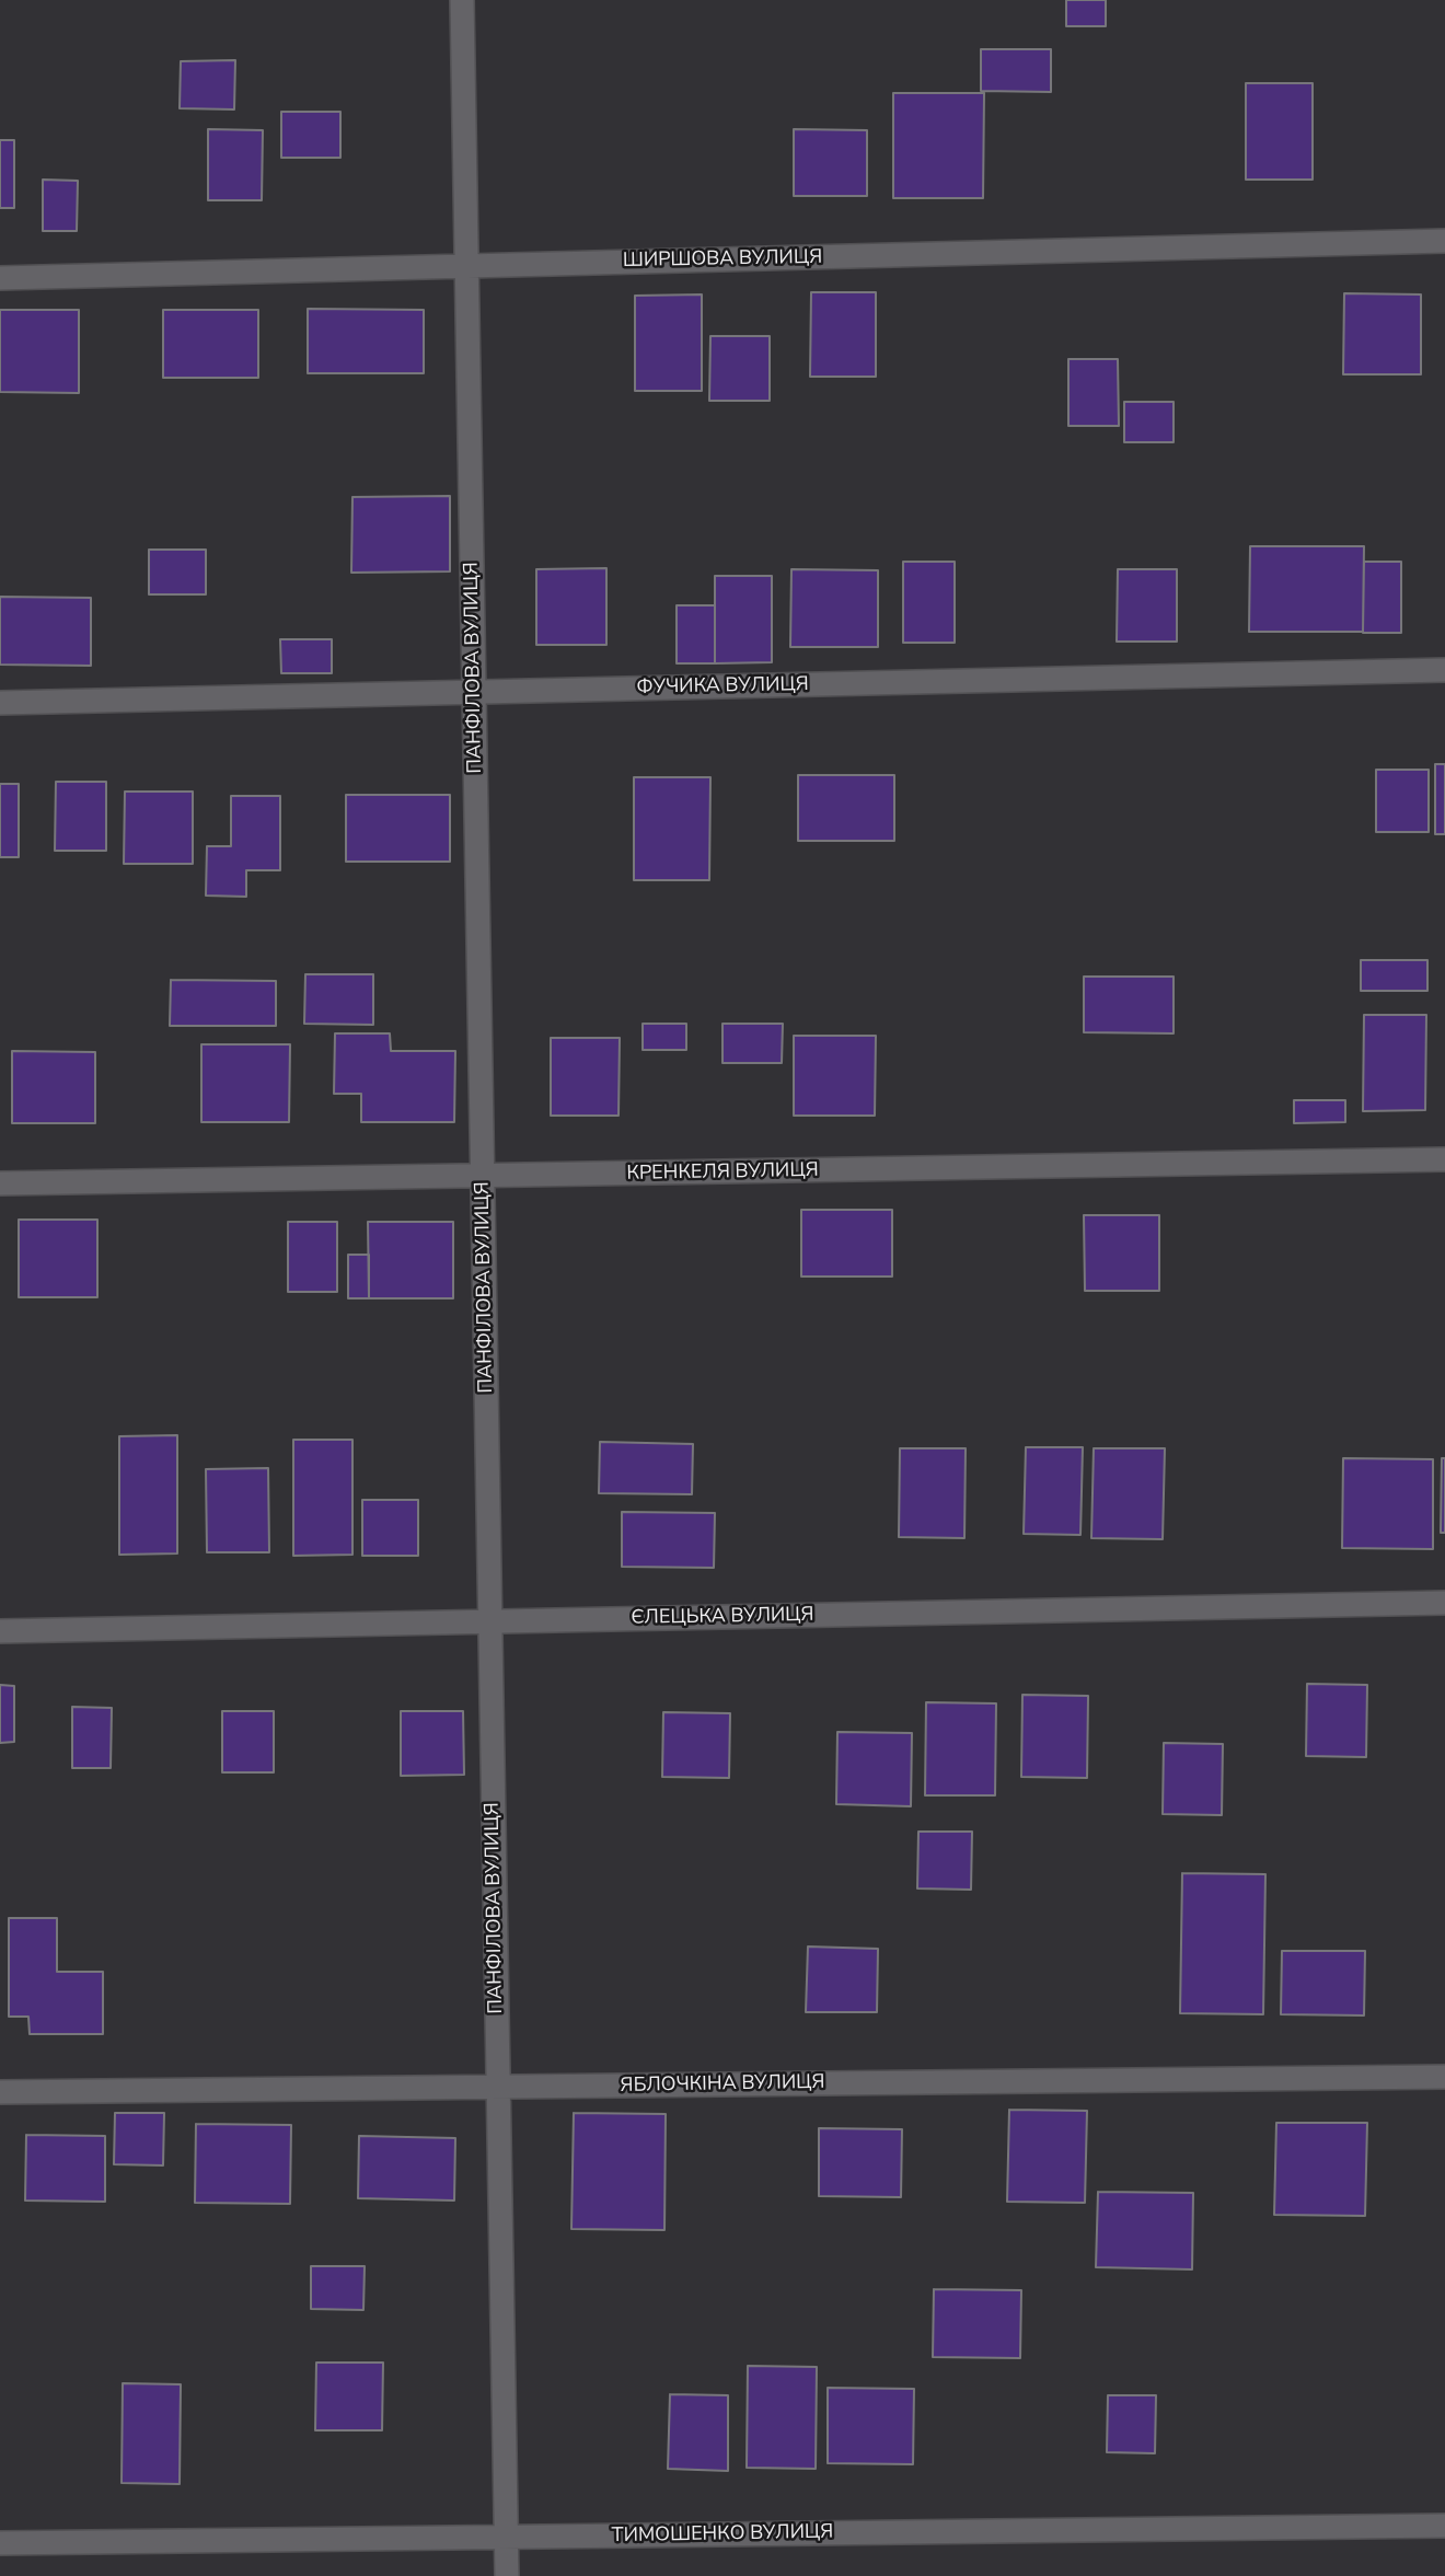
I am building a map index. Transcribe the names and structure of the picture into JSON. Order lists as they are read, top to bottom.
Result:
{
  "streets": {
    "street": [
      "ШИРШОВА ВУЛИЦЯ",
      "ПАНФІЛОВА ВУЛИЦЯ",
      "ФУЧИКА ВУЛИЦЯ",
      "КРЕНКЕЛЯ ВУЛИЦЯ",
      "ЄЛЕЦЬКА ВУЛИЦЯ",
      "ЯБЛОЧКІНА ВУЛИЦЯ",
      "ТИМОШЕНКО ВУЛИЦЯ"
    ]
  },
  "crossings": [
    ["ШИРШОВА ВУЛИЦЯ", "ПАНФІЛОВА ВУЛИЦЯ"],
    ["ПАНФІЛОВА ВУЛИЦЯ", "ФУЧИКА ВУЛИЦЯ"],
    ["ПАНФІЛОВА ВУЛИЦЯ", "КРЕНКЕЛЯ ВУЛИЦЯ"],
    ["ПАНФІЛОВА ВУЛИЦЯ", "ЄЛЕЦЬКА ВУЛИЦЯ"],
    ["ПАНФІЛОВА ВУЛИЦЯ", "ЯБЛОЧКІНА ВУЛИЦЯ"],
    ["ПАНФІЛОВА ВУЛИЦЯ", "ТИМОШЕНКО ВУЛИЦЯ"]
  ]
}
